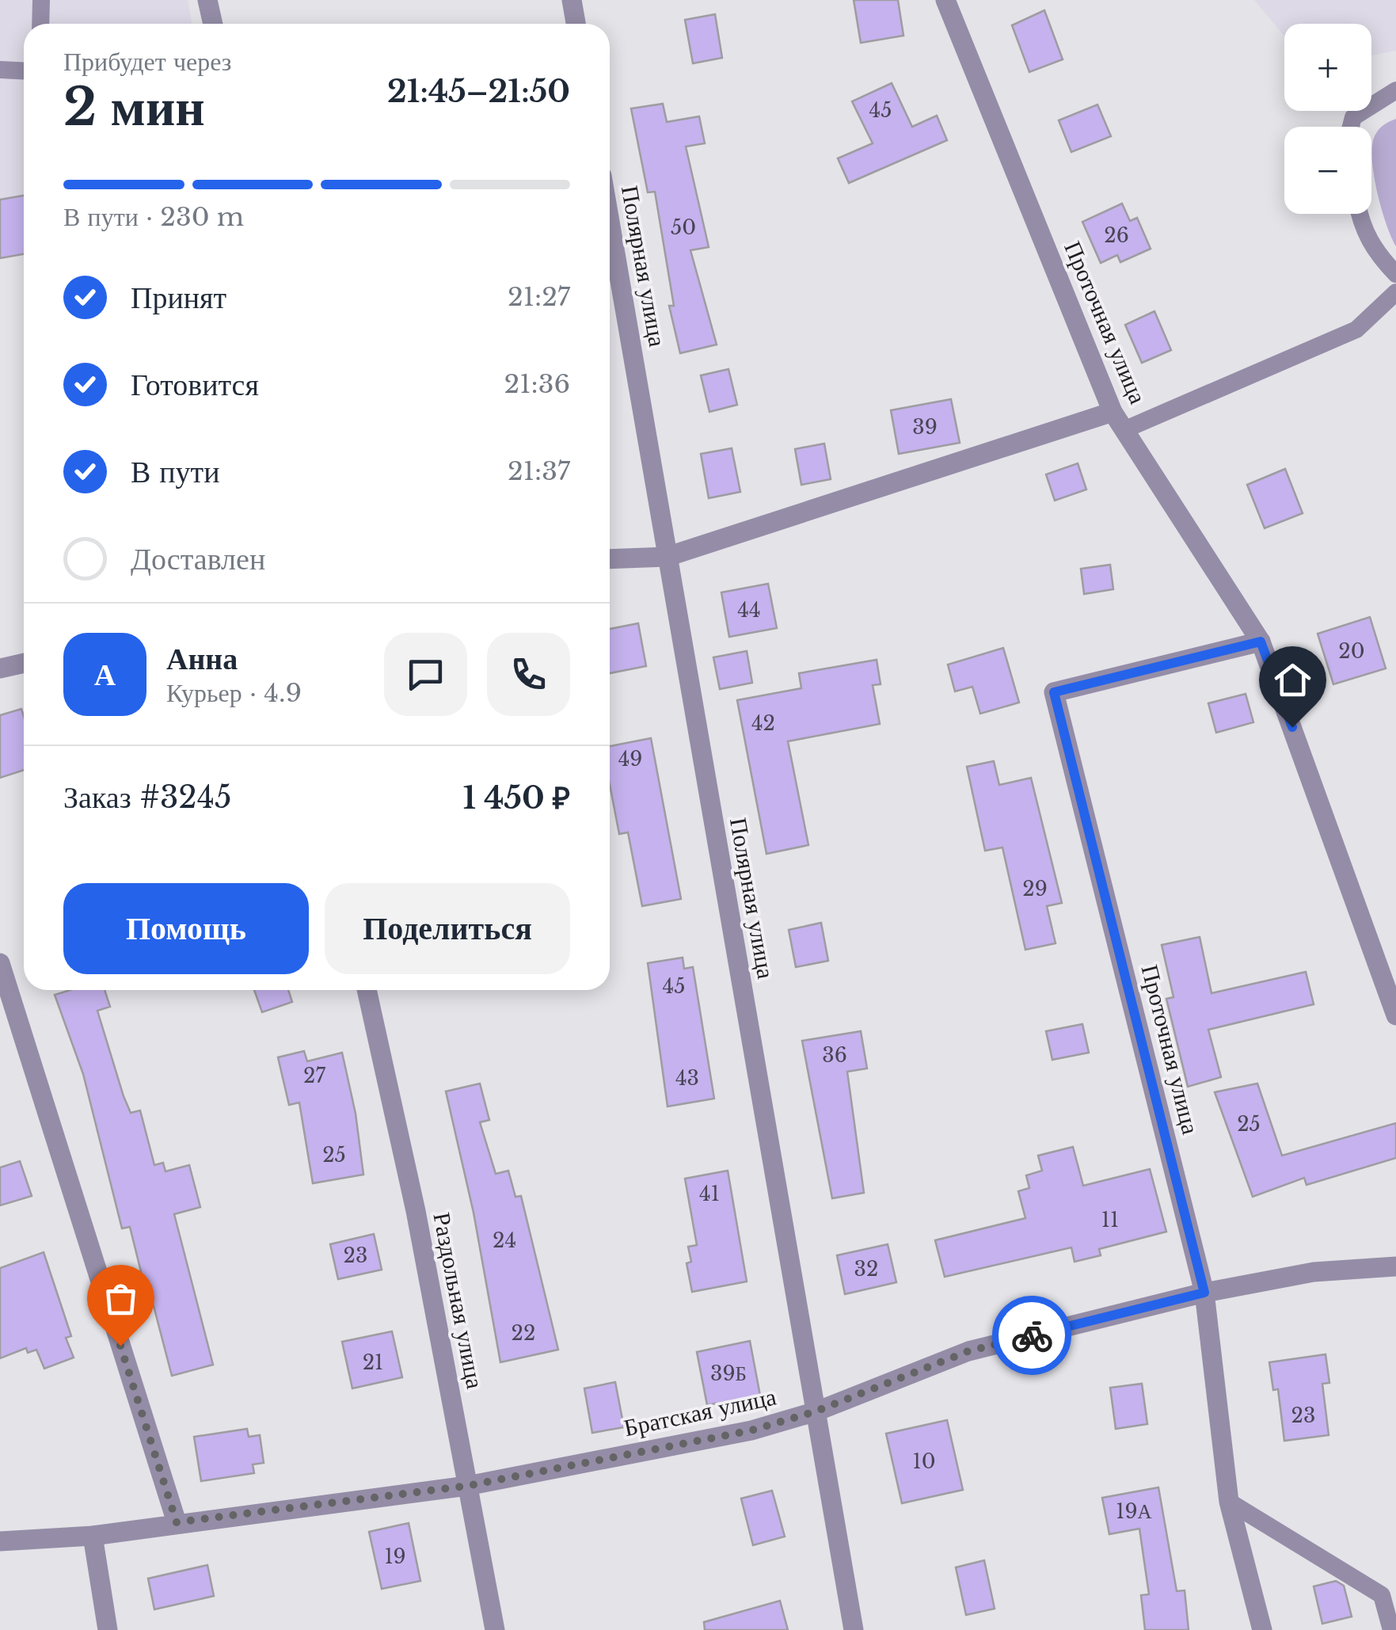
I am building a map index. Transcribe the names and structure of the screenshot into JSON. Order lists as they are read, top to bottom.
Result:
{
  "streets": {
    "street": [
      "Полярная улица",
      "Проточная улица",
      "Раздольная улица",
      "Братская улица"
    ]
  },
  "crossings": [
    ["Полярная улица", "Братская улица"],
    ["Проточная улица", "Братская улица"],
    ["Раздольная улица", "Братская улица"]
  ],
  "house_numbers": [
    "45",
    "50",
    "26",
    "39",
    "44",
    "20",
    "42",
    "49",
    "29",
    "45",
    "36",
    "27",
    "43",
    "25",
    "25",
    "41",
    "11",
    "24",
    "23",
    "32",
    "22",
    "21",
    "39Б",
    "23",
    "10",
    "19А",
    "19"
  ],
  "page": {
    "map_buttons": ["+", "−"],
    "heading": ["2 мин", "Прибудет через", "21:45–21:50"],
    "panel": [
      "Анна",
      "Курьер · 4.9",
      "Заказ #3245",
      "1 450 ₽"
    ],
    "bar": "В пути · 230 m",
    "list": [
      ["Принят", "21:27"],
      ["Готовится", "21:36"],
      ["В пути", "21:37"],
      "Доставлен"
    ],
    "round": "А",
    "buttons": ["Помощь", "Поделиться"]
  }
}
